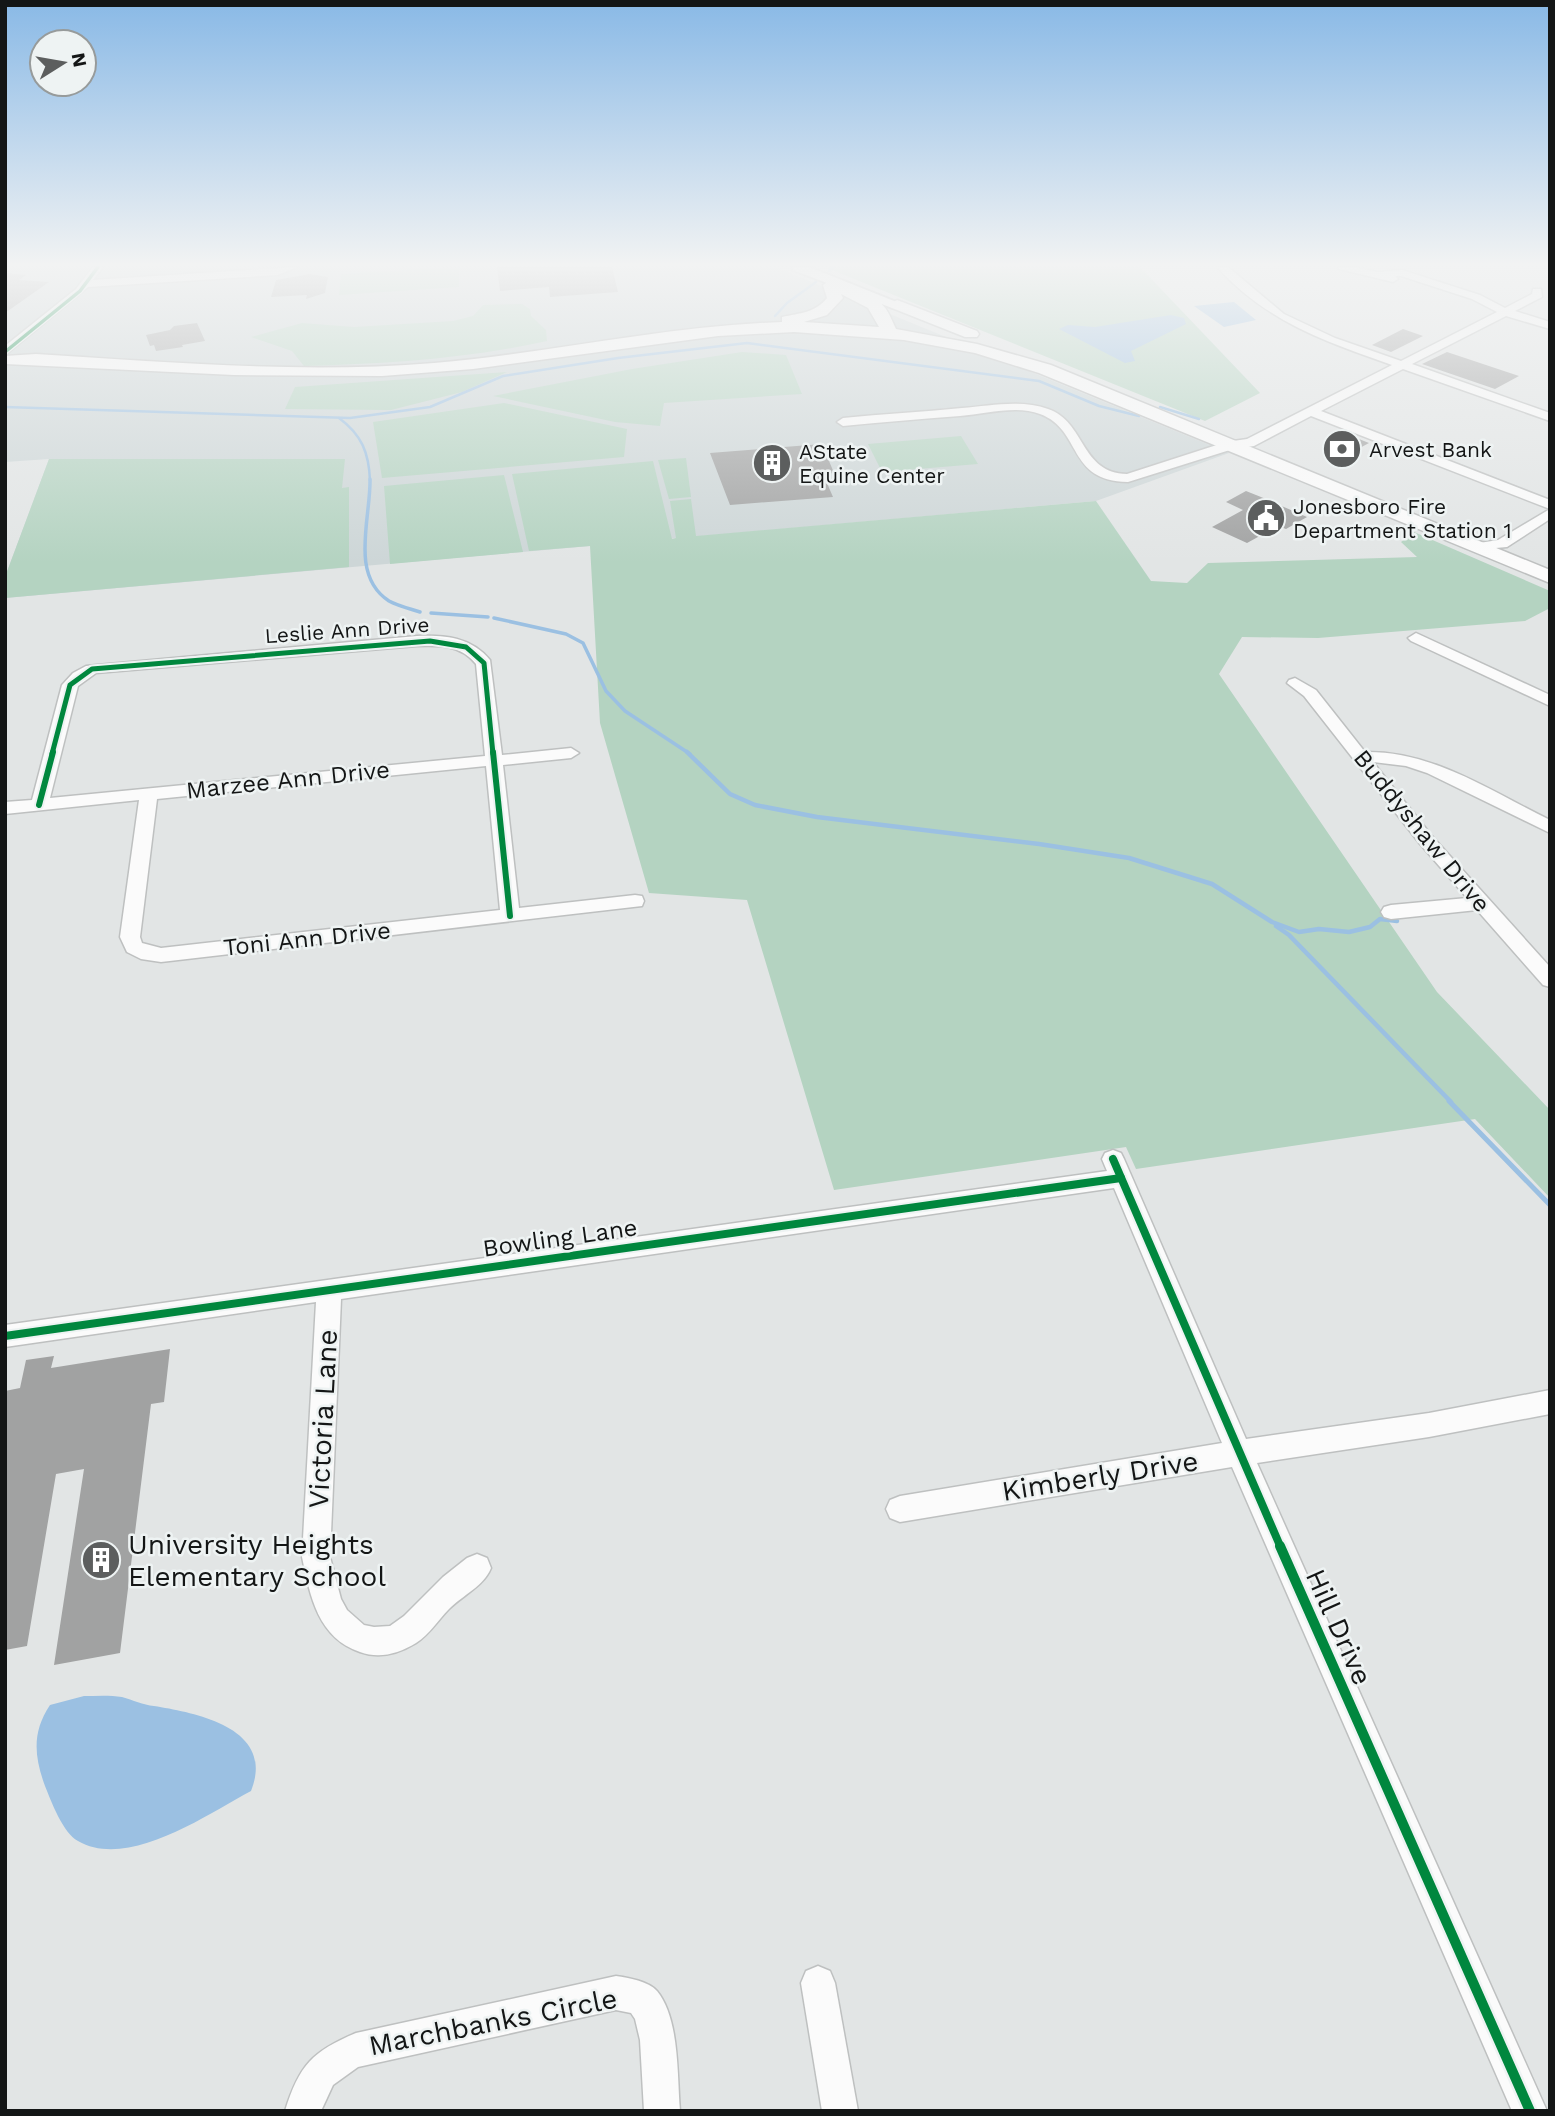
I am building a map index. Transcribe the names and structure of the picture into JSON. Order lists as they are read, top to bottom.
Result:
{
  "streets": {
    "street": [
      "Leslie Ann Drive",
      "Marzee Ann Drive",
      "Buddyshaw Drive",
      "Toni Ann Drive",
      "Bowling Lane",
      "Victoria Lane",
      "Kimberly Drive",
      "Hill Drive",
      "Marchbanks Circle"
    ]
  },
  "crossings": [
    ["Leslie Ann Drive", "Marzee Ann Drive"],
    ["Leslie Ann Drive", "Toni Ann Drive"],
    ["Marzee Ann Drive", "Toni Ann Drive"],
    ["Bowling Lane", "Victoria Lane"],
    ["Bowling Lane", "Hill Drive"],
    ["Kimberly Drive", "Hill Drive"]
  ],
  "places": {
    "bank": ["Arvest Bank"],
    "building": ["AState Equine Center", "University Heights Elementary School"],
    "public building": ["Jonesboro Fire Department Station 1"]
  },
  "north": "right"
}
